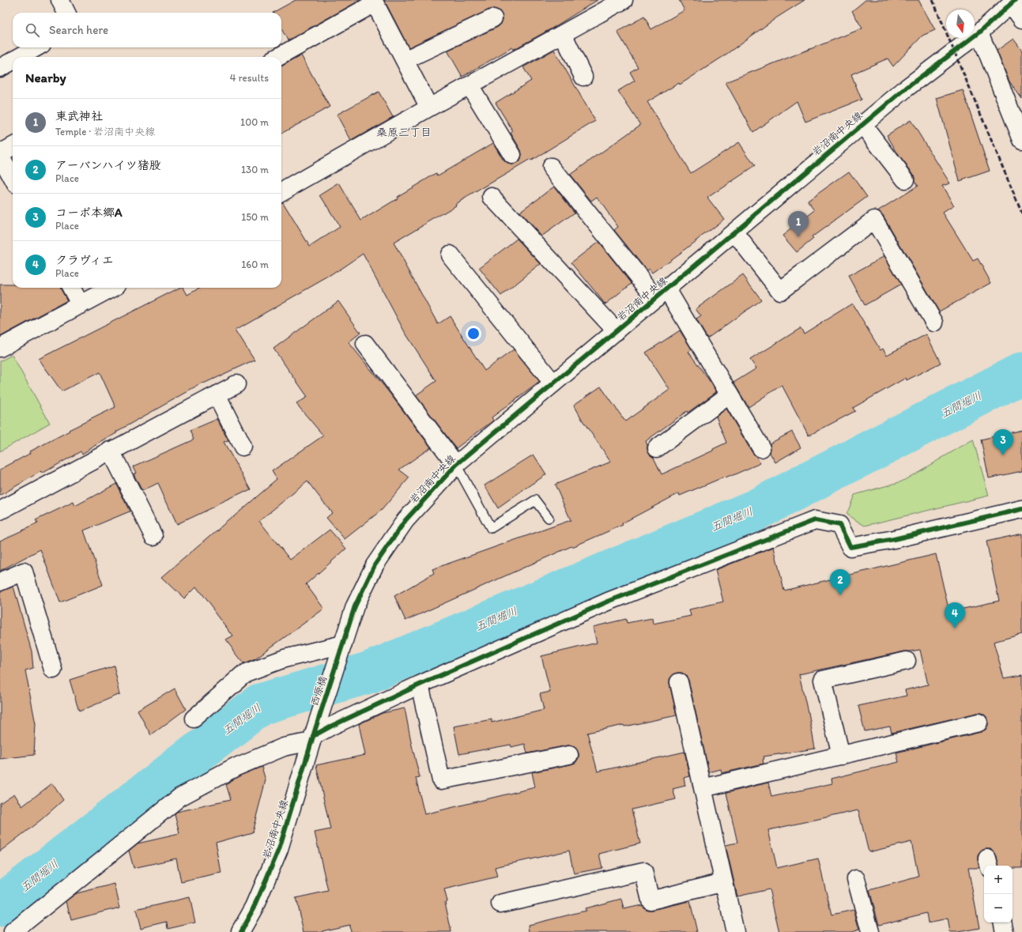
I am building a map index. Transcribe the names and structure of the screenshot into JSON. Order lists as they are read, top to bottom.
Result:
{
  "streets": {
    "street": ["岩沼南中央線", "西原橋"]
  },
  "crossings": [
    ["岩沼南中央線", "西原橋"]
  ],
  "districts": ["桑原三丁目"],
  "water": ["五間堀川"],
  "north": "bottom",
  "page": {
    "search": "Search here",
    "heading": ["Nearby", "4 results"],
    "list": [
      {
        "mark": "1",
        "name": "東武神社",
        "note": "Temple · 岩沼南中央線",
        "value": "100 m"
      },
      {
        "mark": "2",
        "name": "アーバンハイツ猪股",
        "note": "Place",
        "value": "130 m"
      },
      {
        "mark": "3",
        "name": "コーポ本郷A",
        "note": "Place",
        "value": "150 m"
      },
      {
        "mark": "4",
        "name": "クラヴィエ",
        "note": "Place",
        "value": "160 m"
      }
    ],
    "pins": [
      "1",
      "3",
      "2",
      "4"
    ],
    "map_buttons": ["+", "−"]
  }
}
